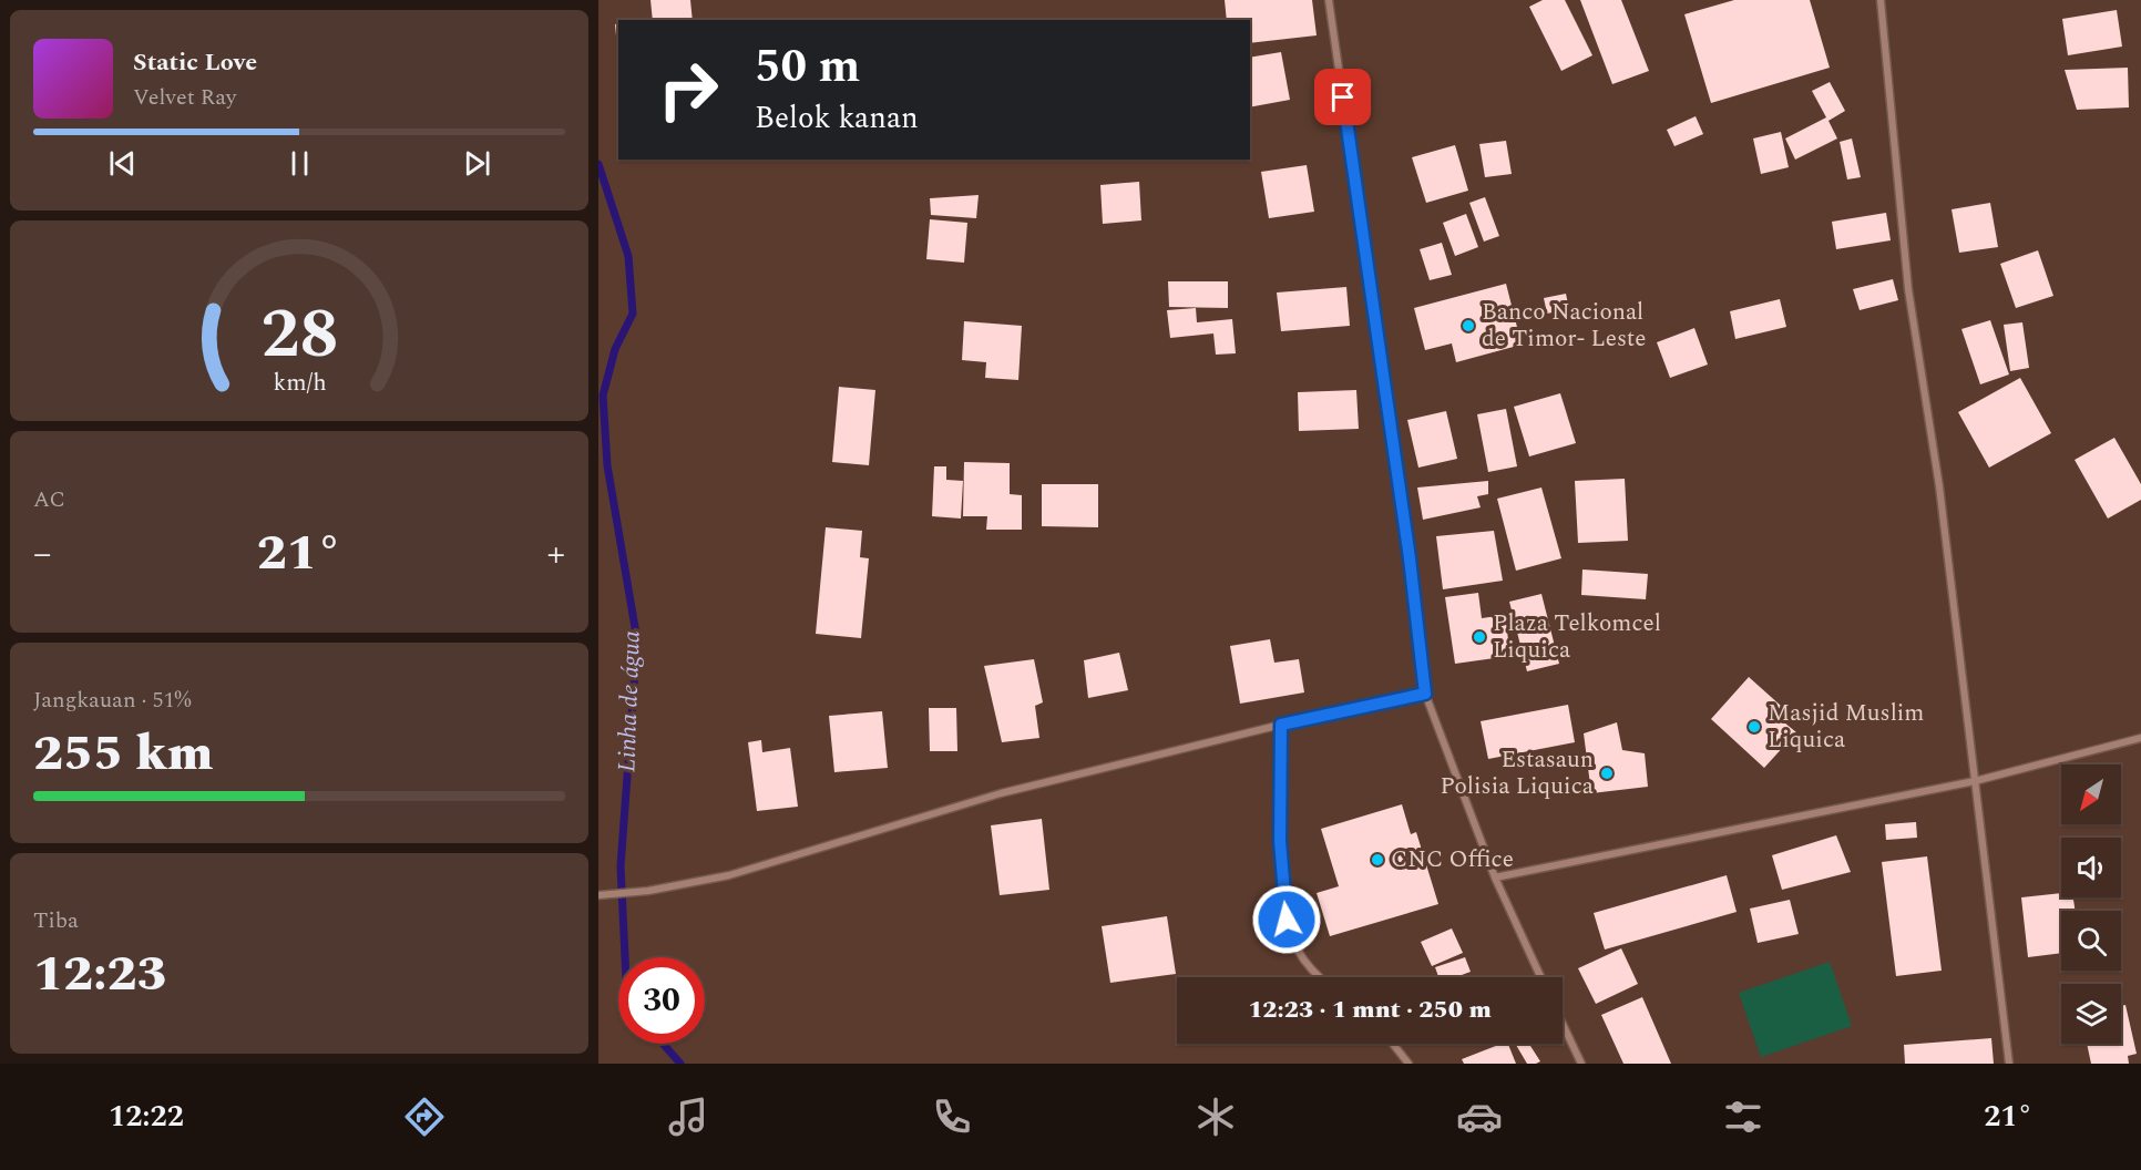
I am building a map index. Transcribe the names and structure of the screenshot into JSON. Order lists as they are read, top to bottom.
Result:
{
  "water": ["Linha de água"],
  "places": [
    "Banco Nacional de Timor- Leste",
    "Plaza Telkomcel Liquica",
    "Masjid Muslim Liquica",
    "Estasaun Polisia Liquica",
    "CNC Office"
  ],
  "north": "bottom left",
  "page": {
    "turn": ["50 m", "Belok kanan"],
    "song": ["Static Love", "Velvet Ray"],
    "tile": [
      "AC",
      ["Jangkauan · 51%", "255 km"],
      ["Tiba", "12:23"]
    ],
    "heat": ["−", "21°", "+"],
    "limit": "30",
    "trip": "12:23 · 1 mnt · 250 m",
    "tabs": ["12:22", "21°"],
    "gauge": ["28", "km/h"]
  }
}
